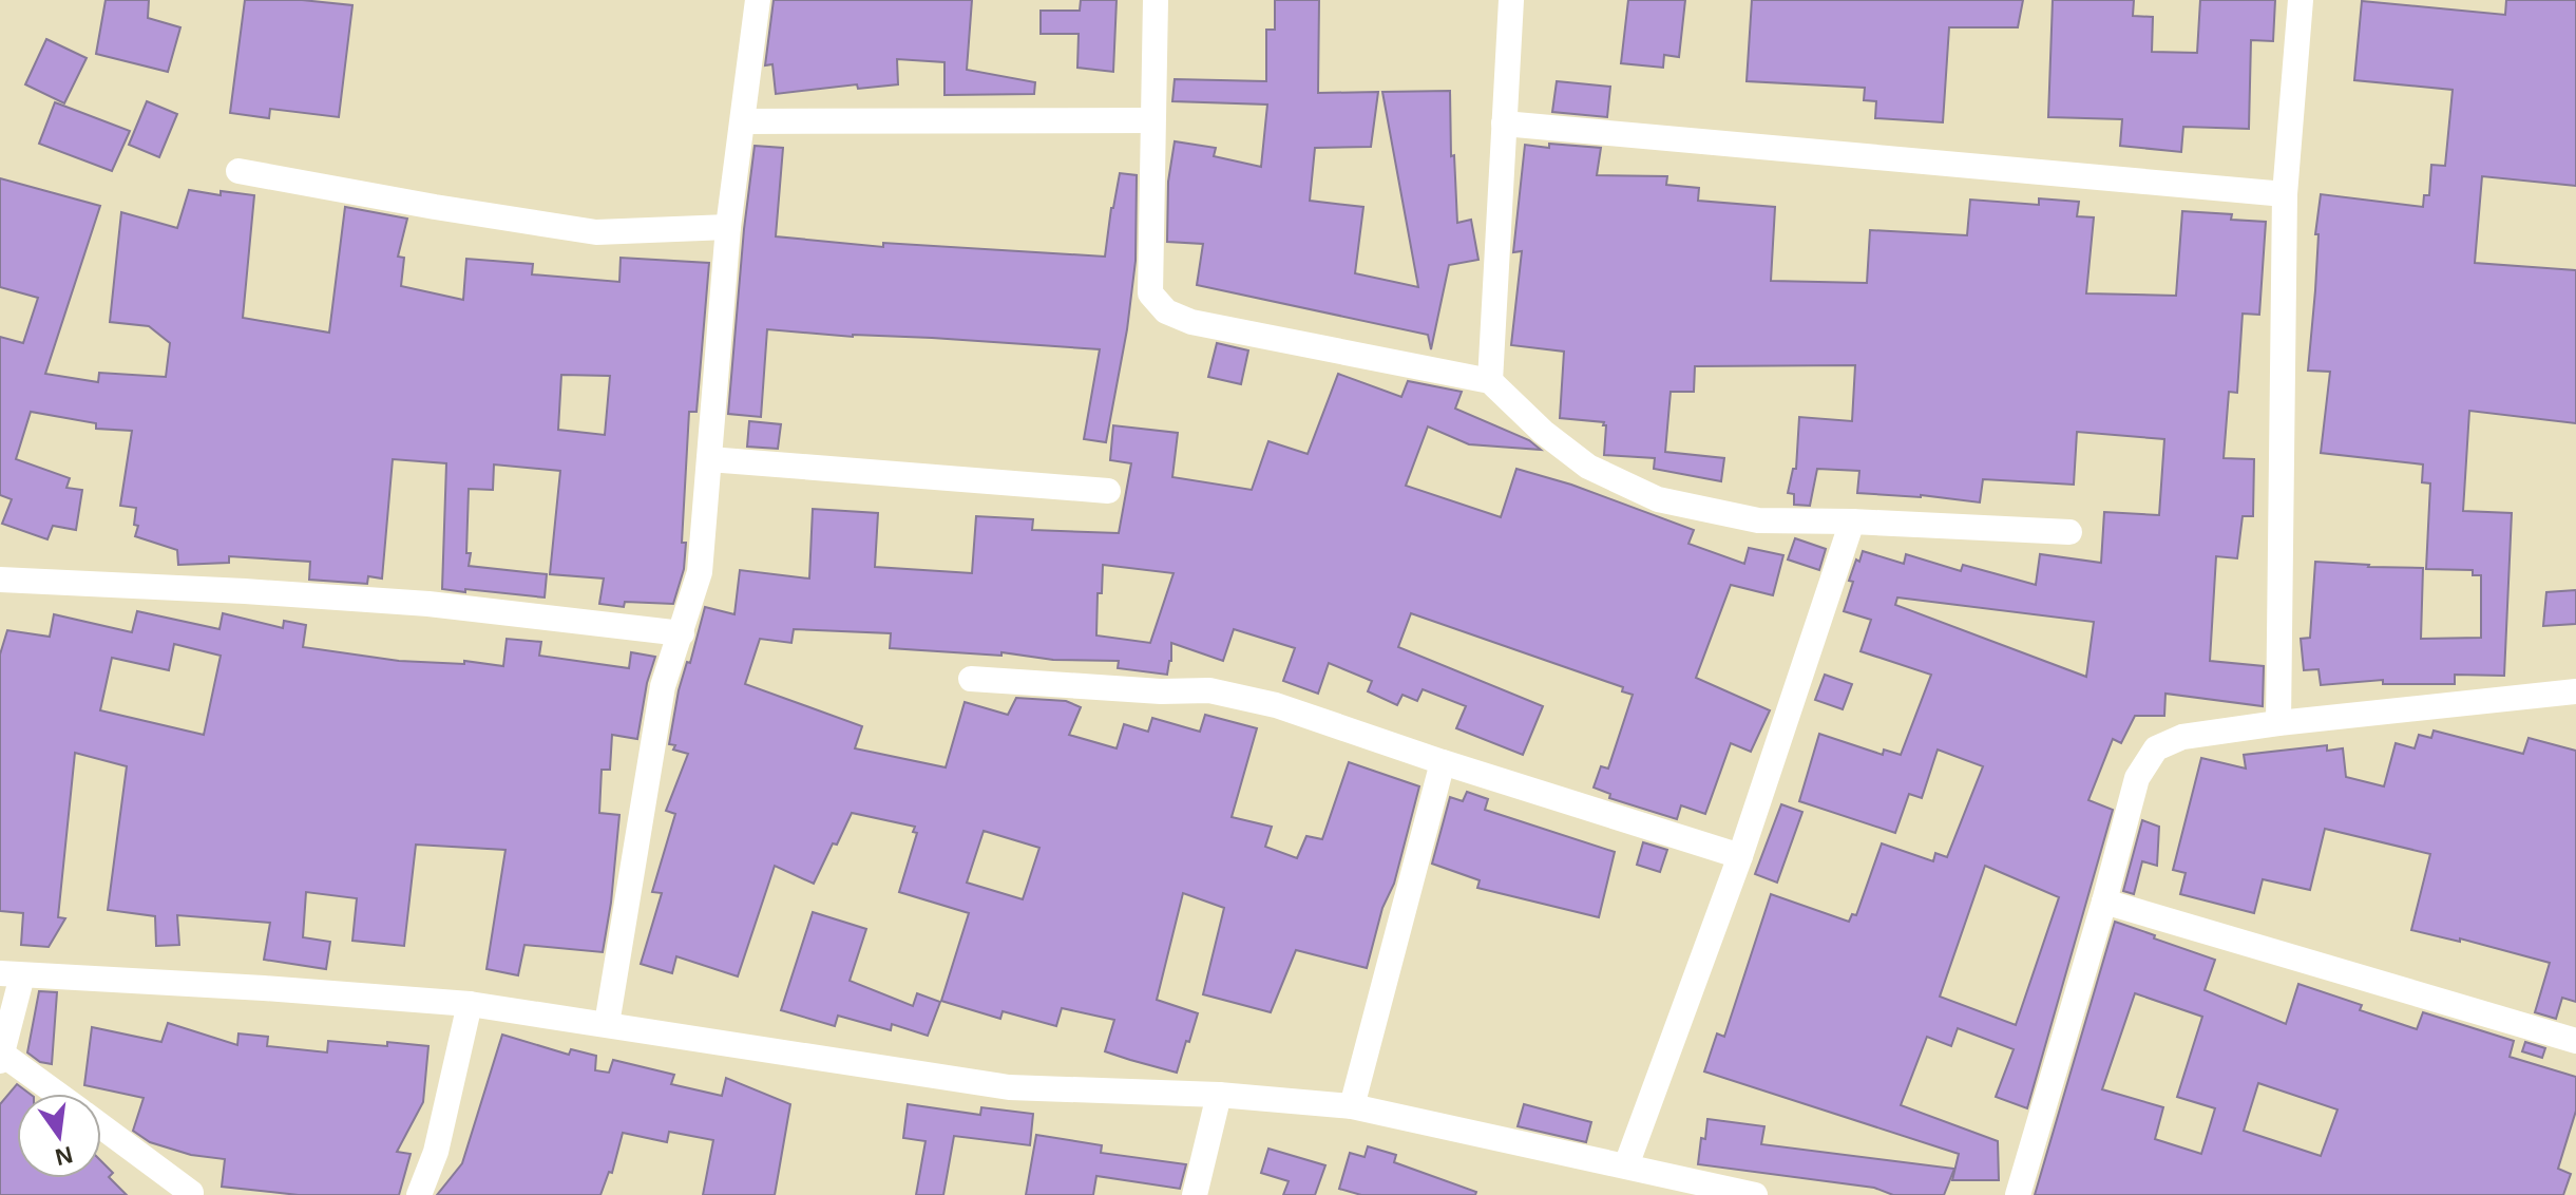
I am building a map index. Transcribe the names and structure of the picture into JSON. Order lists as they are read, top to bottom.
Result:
{
  "north": "bottom"
}
